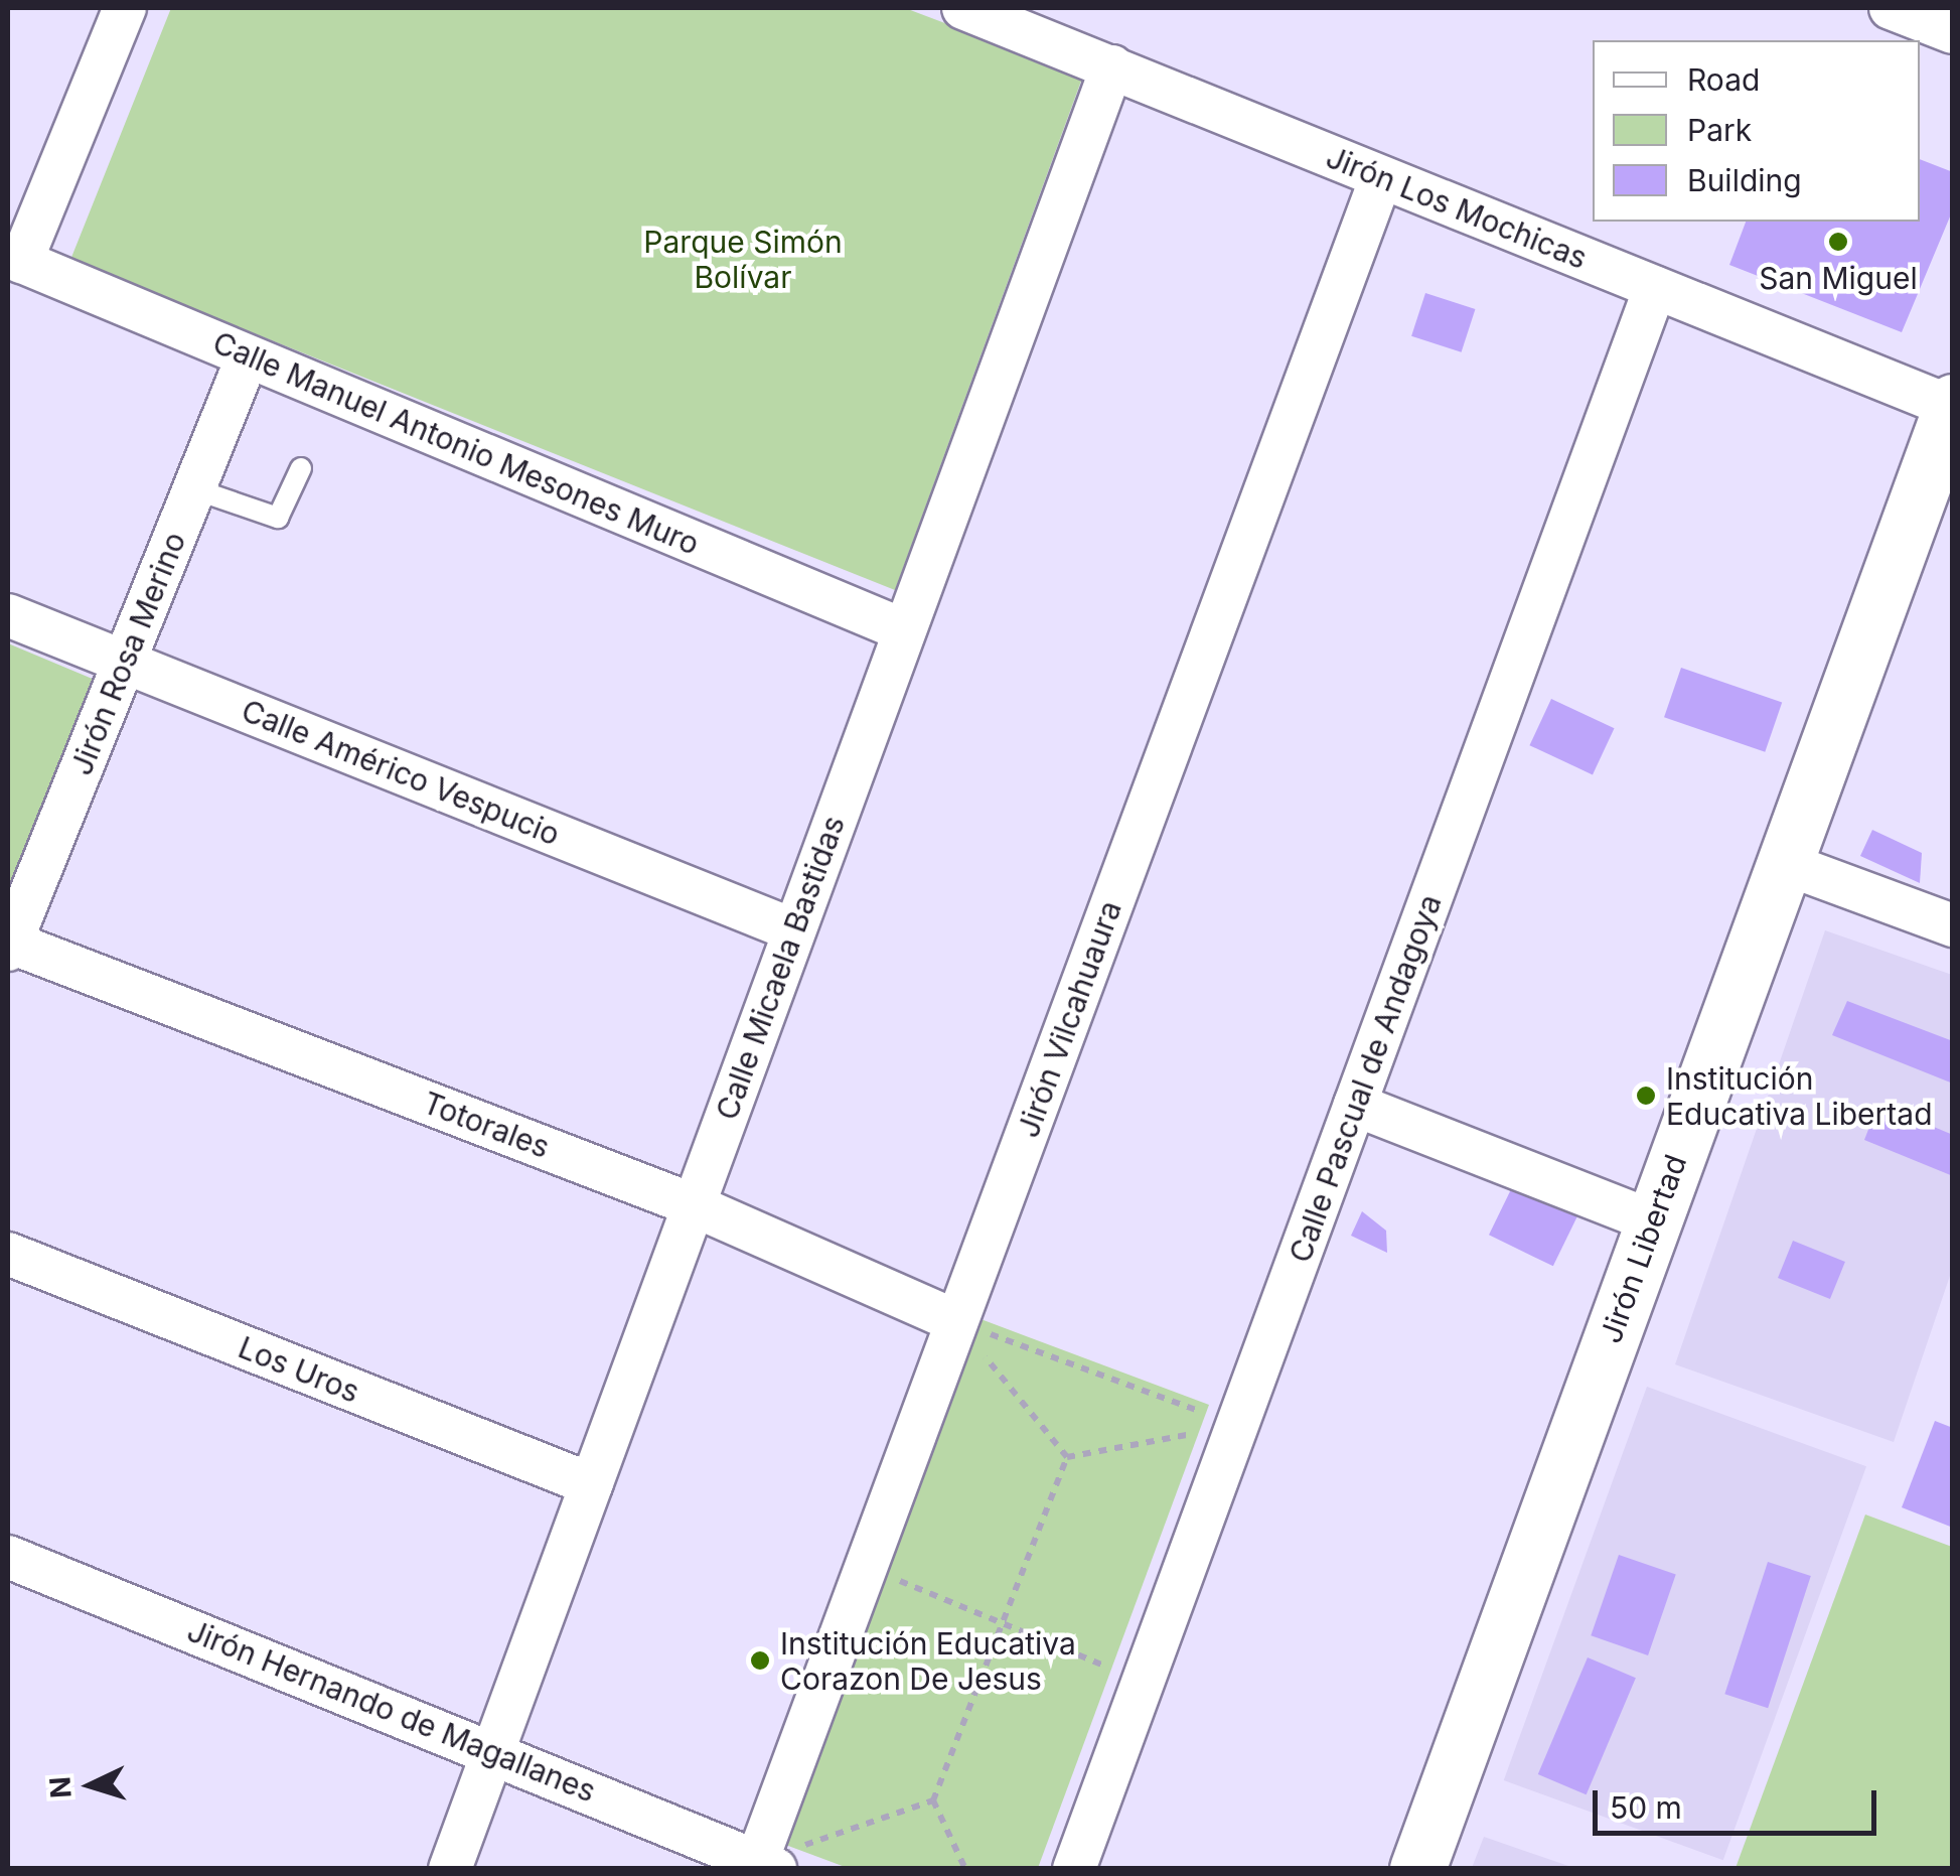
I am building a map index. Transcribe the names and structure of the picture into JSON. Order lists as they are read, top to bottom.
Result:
{
  "streets": {
    "street": [
      "Jirón Los Mochicas",
      "Calle Manuel Antonio Mesones Muro",
      "Jirón Rosa Merino",
      "Calle Américo Vespucio",
      "Calle Micaela Bastidas",
      "Jirón Vilcahuaura",
      "Calle Pascual de Andagoya",
      "Totorales",
      "Jirón Libertad",
      "Los Uros",
      "Jirón Hernando de Magallanes"
    ]
  },
  "crossings": [
    ["Jirón Los Mochicas", "Calle Micaela Bastidas"],
    ["Jirón Los Mochicas", "Jirón Vilcahuaura"],
    ["Jirón Los Mochicas", "Calle Pascual de Andagoya"],
    ["Jirón Los Mochicas", "Jirón Libertad"],
    ["Calle Manuel Antonio Mesones Muro", "Jirón Rosa Merino"],
    ["Calle Manuel Antonio Mesones Muro", "Calle Micaela Bastidas"],
    ["Jirón Rosa Merino", "Calle Américo Vespucio"],
    ["Jirón Rosa Merino", "Totorales"],
    ["Calle Américo Vespucio", "Calle Micaela Bastidas"],
    ["Calle Micaela Bastidas", "Totorales"],
    ["Calle Micaela Bastidas", "Los Uros"],
    ["Calle Micaela Bastidas", "Jirón Hernando de Magallanes"],
    ["Jirón Vilcahuaura", "Totorales"],
    ["Jirón Vilcahuaura", "Jirón Hernando de Magallanes"]
  ],
  "parks": ["Parque Simón Bolívar"],
  "places": ["San Miguel", "Institución Educativa Libertad", "Institución Educativa Corazon De Jesus"],
  "legend": ["Road", "Park", "Building"],
  "scale_bar": "50 m",
  "north": "left"
}
